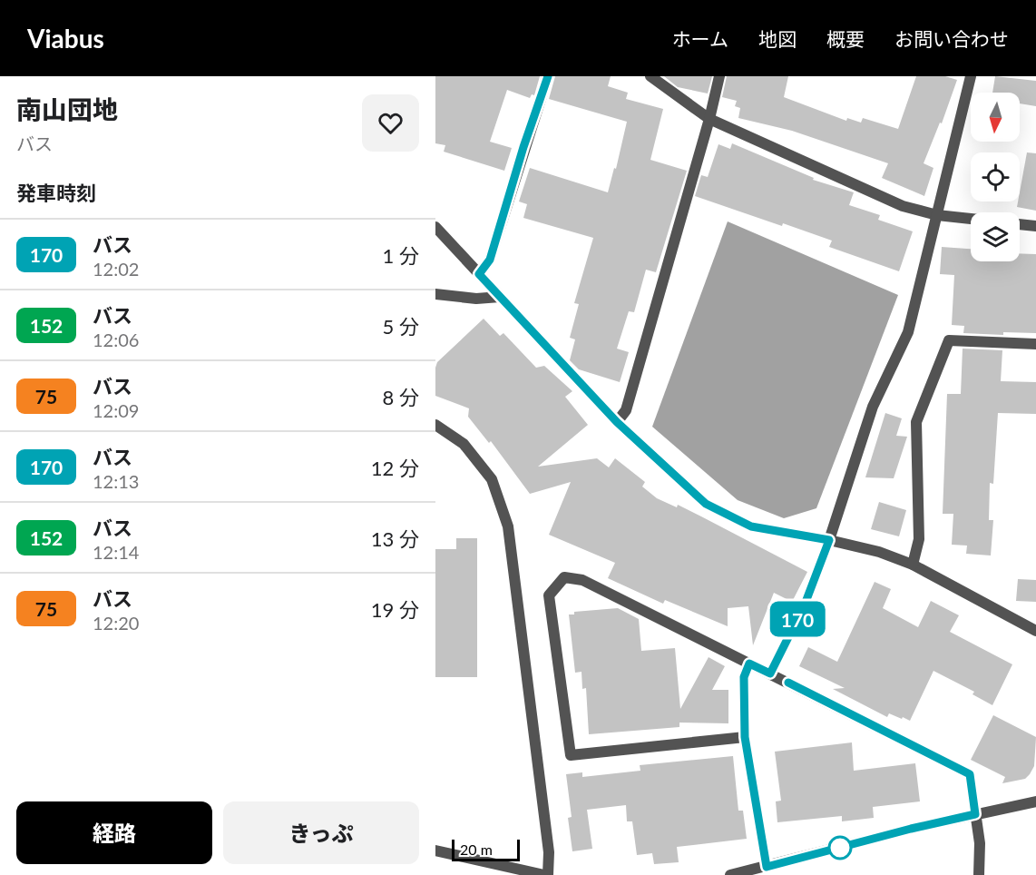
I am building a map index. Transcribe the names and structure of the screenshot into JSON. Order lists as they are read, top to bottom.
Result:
{
  "lines": ["bus line 170"],
  "scale_bar": "20 m",
  "north": "bottom",
  "page": {
    "header": "Viabus",
    "nav": [
      "ホーム",
      "地図",
      "概要",
      "お問い合わせ"
    ],
    "heading": [
      ["南山団地", "バス"],
      "発車時刻"
    ],
    "on_map": "170",
    "list": [
      {
        "mark": "170",
        "name": "バス",
        "note": "12:02",
        "value": "1 分"
      },
      {
        "mark": "152",
        "name": "バス",
        "note": "12:06",
        "value": "5 分"
      },
      {
        "mark": "75",
        "name": "バス",
        "note": "12:09",
        "value": "8 分"
      },
      {
        "mark": "170",
        "name": "バス",
        "note": "12:13",
        "value": "12 分"
      },
      {
        "mark": "152",
        "name": "バス",
        "note": "12:14",
        "value": "13 分"
      },
      {
        "mark": "75",
        "name": "バス",
        "note": "12:20",
        "value": "19 分"
      }
    ],
    "buttons": ["経路", "きっぷ"],
    "scale": "20 m"
  }
}
